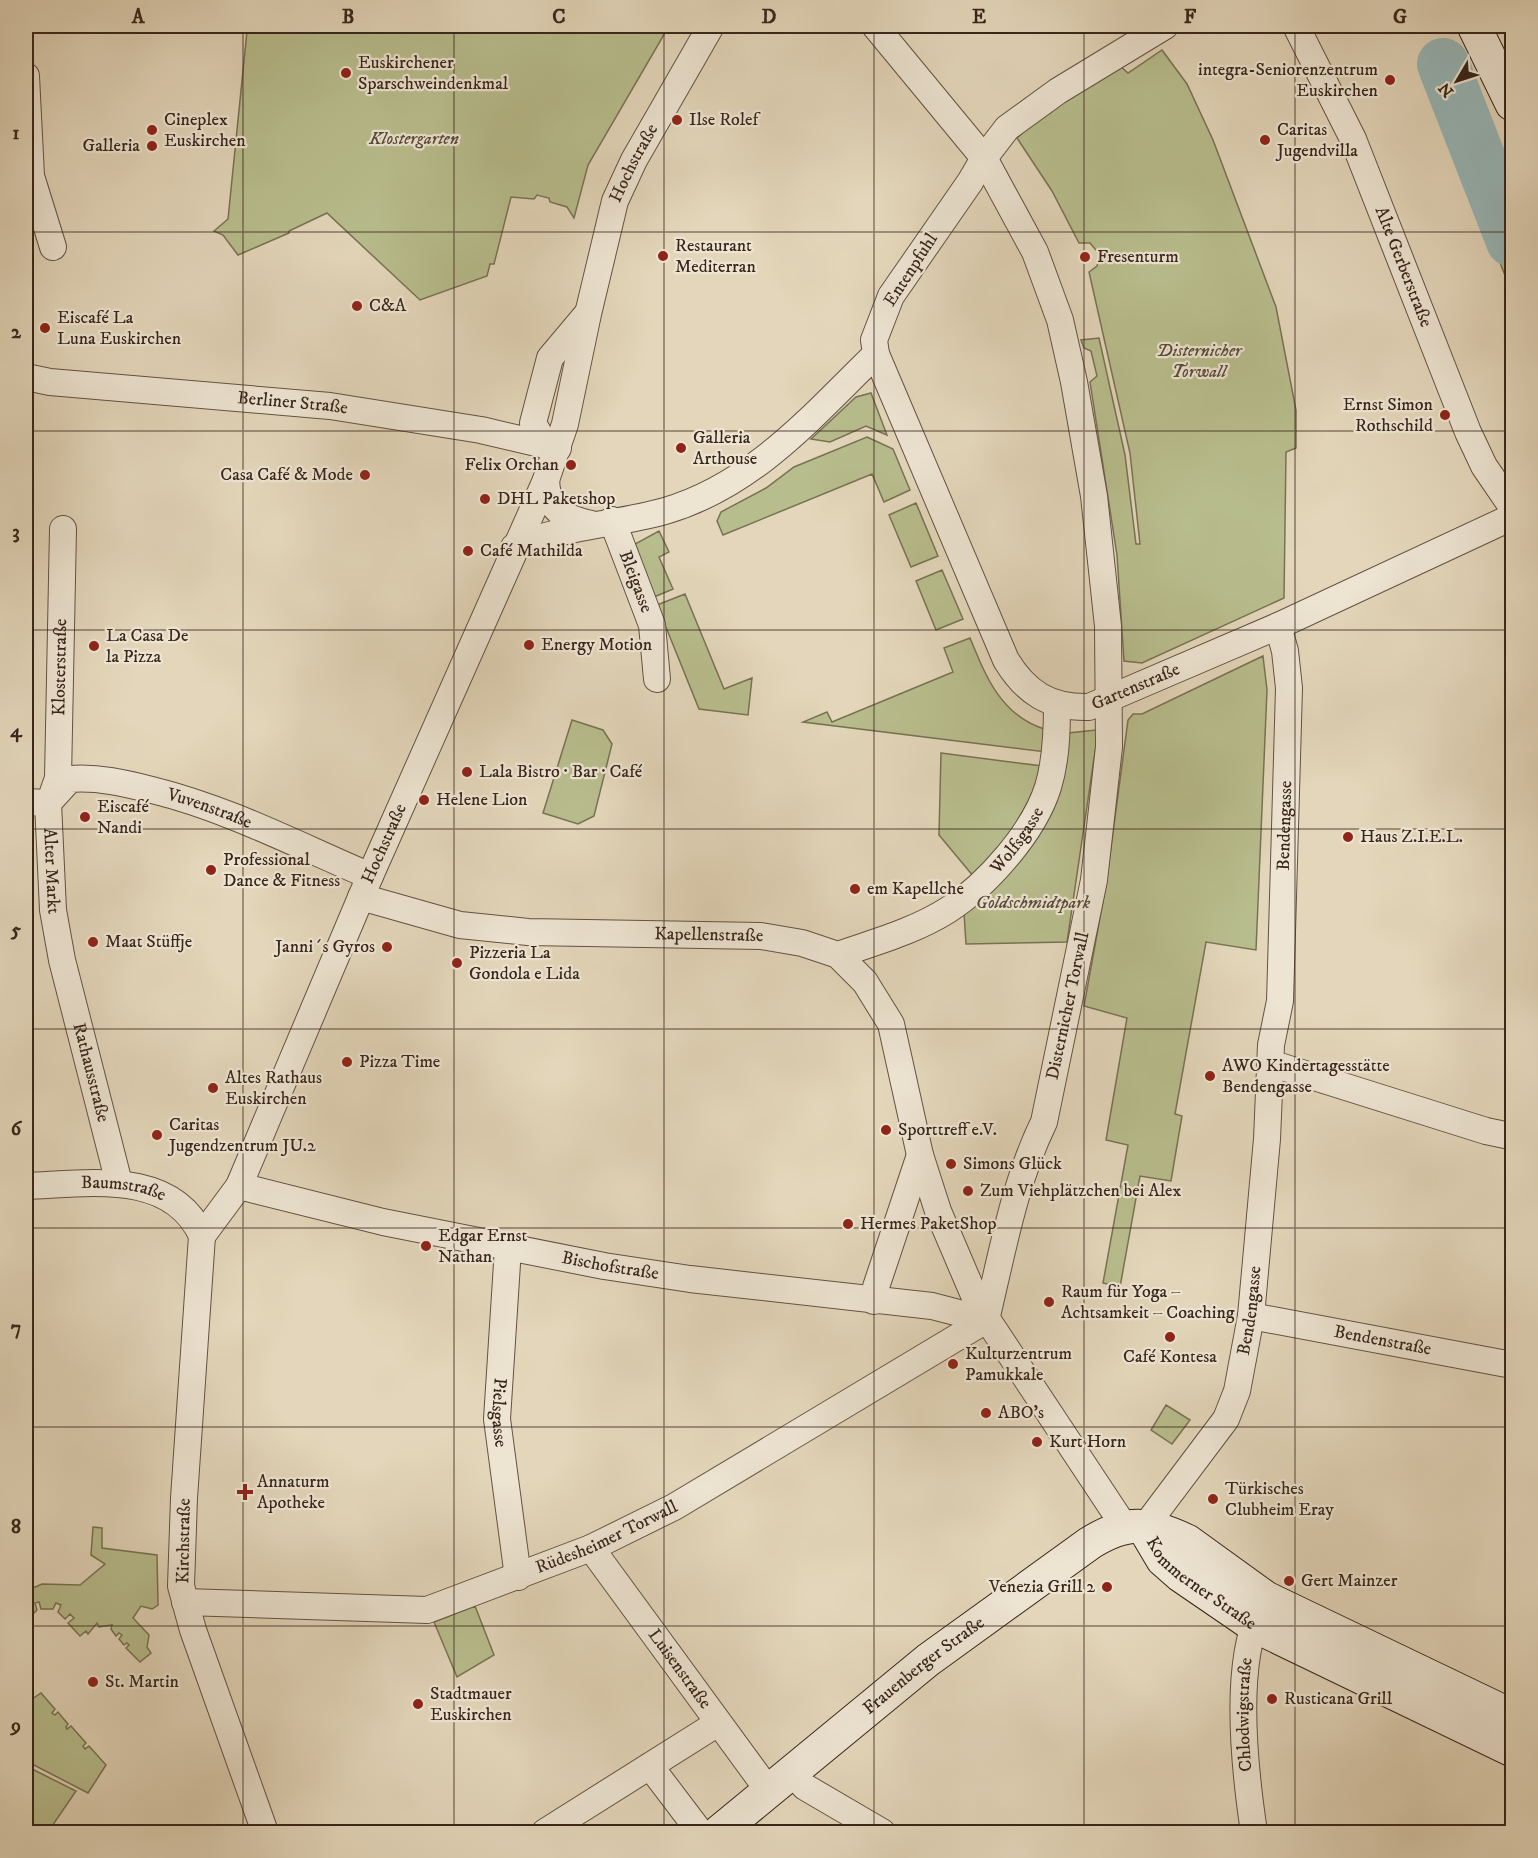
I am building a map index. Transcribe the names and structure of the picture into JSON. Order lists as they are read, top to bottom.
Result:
{
  "streets": {
    "street": [
      "Hochstraße",
      "Alte Gerberstraße",
      "Entenpfuhl",
      "Berliner Straße",
      "Bleigasse",
      "Klosterstraße",
      "Gartenstraße",
      "Vuvenstraße",
      "Bendengasse",
      "Wolfsgasse",
      "Alter Markt",
      "Kapellenstraße",
      "Disternicher Torwall",
      "Rathausstraße",
      "Baumstraße",
      "Bischofstraße",
      "Bendenstraße",
      "Pielsgasse",
      "Rüdesheimer Torwall",
      "Kirchstraße",
      "Kommerner Straße",
      "Frauenberger Straße",
      "Luisenstraße",
      "Chlodwigstraße"
    ]
  },
  "crossings": [
    ["Hochstraße", "Berliner Straße"],
    ["Hochstraße", "Vuvenstraße"],
    ["Hochstraße", "Kapellenstraße"],
    ["Hochstraße", "Baumstraße"],
    ["Hochstraße", "Bischofstraße"],
    ["Hochstraße", "Kirchstraße"],
    ["Entenpfuhl", "Gartenstraße"],
    ["Entenpfuhl", "Disternicher Torwall"],
    ["Klosterstraße", "Vuvenstraße"],
    ["Klosterstraße", "Alter Markt"],
    ["Gartenstraße", "Bendengasse"],
    ["Gartenstraße", "Wolfsgasse"],
    ["Gartenstraße", "Disternicher Torwall"],
    ["Vuvenstraße", "Alter Markt"],
    ["Vuvenstraße", "Kapellenstraße"],
    ["Bendengasse", "Bendenstraße"],
    ["Bendengasse", "Kommerner Straße"],
    ["Bendengasse", "Frauenberger Straße"],
    ["Wolfsgasse", "Kapellenstraße"],
    ["Alter Markt", "Rathausstraße"],
    ["Kapellenstraße", "Disternicher Torwall"],
    ["Kapellenstraße", "Bischofstraße"],
    ["Kapellenstraße", "Rüdesheimer Torwall"],
    ["Kapellenstraße", "Kommerner Straße"],
    ["Disternicher Torwall", "Bischofstraße"],
    ["Disternicher Torwall", "Rüdesheimer Torwall"],
    ["Disternicher Torwall", "Kommerner Straße"],
    ["Rathausstraße", "Baumstraße"],
    ["Baumstraße", "Kirchstraße"],
    ["Bischofstraße", "Pielsgasse"],
    ["Bischofstraße", "Rüdesheimer Torwall"],
    ["Bischofstraße", "Kommerner Straße"],
    ["Pielsgasse", "Rüdesheimer Torwall"],
    ["Rüdesheimer Torwall", "Kirchstraße"],
    ["Rüdesheimer Torwall", "Kommerner Straße"],
    ["Rüdesheimer Torwall", "Luisenstraße"],
    ["Kommerner Straße", "Frauenberger Straße"],
    ["Kommerner Straße", "Chlodwigstraße"],
    ["Frauenberger Straße", "Luisenstraße"]
  ],
  "parks": ["Klostergarten", "Disternicher Torwall", "Goldschmidtpark"],
  "places": {
    "other": [
      "Euskirchener Sparschweindenkmal",
      "integra-Seniorenzentrum Euskirchen",
      "Ilse Rolef",
      "Cineplex Euskirchen",
      "Caritas Jugendvilla",
      "Galleria",
      "Restaurant Mediterran",
      "Fresenturm",
      "C&A",
      "Eiscafé La Luna Euskirchen",
      "Ernst Simon Rothschild",
      "Galleria Arthouse",
      "Felix Orchan",
      "Casa Café & Mode",
      "DHL Paketshop",
      "Café Mathilda",
      "Energy Motion",
      "La Casa De la Pizza",
      "Lala Bistro · Bar · Café",
      "Helene Lion",
      "Eiscafé Nandi",
      "Haus Z.I.E.L.",
      "Professional Dance & Fitness",
      "em Kapellche",
      "Maat Stüffje",
      "Janni´s Gyros",
      "Pizzeria La Gondola e Lida",
      "Pizza Time",
      "AWO Kindertagesstätte Bendengasse",
      "Altes Rathaus Euskirchen",
      "Sporttreff e.V.",
      "Caritas Jugendzentrum JU.2",
      "Simons Glück",
      "Zum Viehplätzchen bei Alex",
      "Hermes PaketShop",
      "Edgar Ernst Nathan",
      "Raum für Yoga – Achtsamkeit – Coaching",
      "Café Kontesa",
      "Kulturzentrum Pamukkale",
      "ABO's",
      "Kurt Horn",
      "Türkisches Clubheim Eray",
      "Gert Mainzer",
      "Venezia Grill 2",
      "St. Martin",
      "Rusticana Grill",
      "Stadtmauer Euskirchen"
    ],
    "health": ["Annaturm Apotheke"]
  },
  "north": "bottom left",
  "grid": {
    "columns": [
      "A",
      "B",
      "C",
      "D",
      "E",
      "F",
      "G"
    ],
    "rows": [
      "1",
      "2",
      "3",
      "4",
      "5",
      "6",
      "7",
      "8",
      "9"
    ]
  }
}
